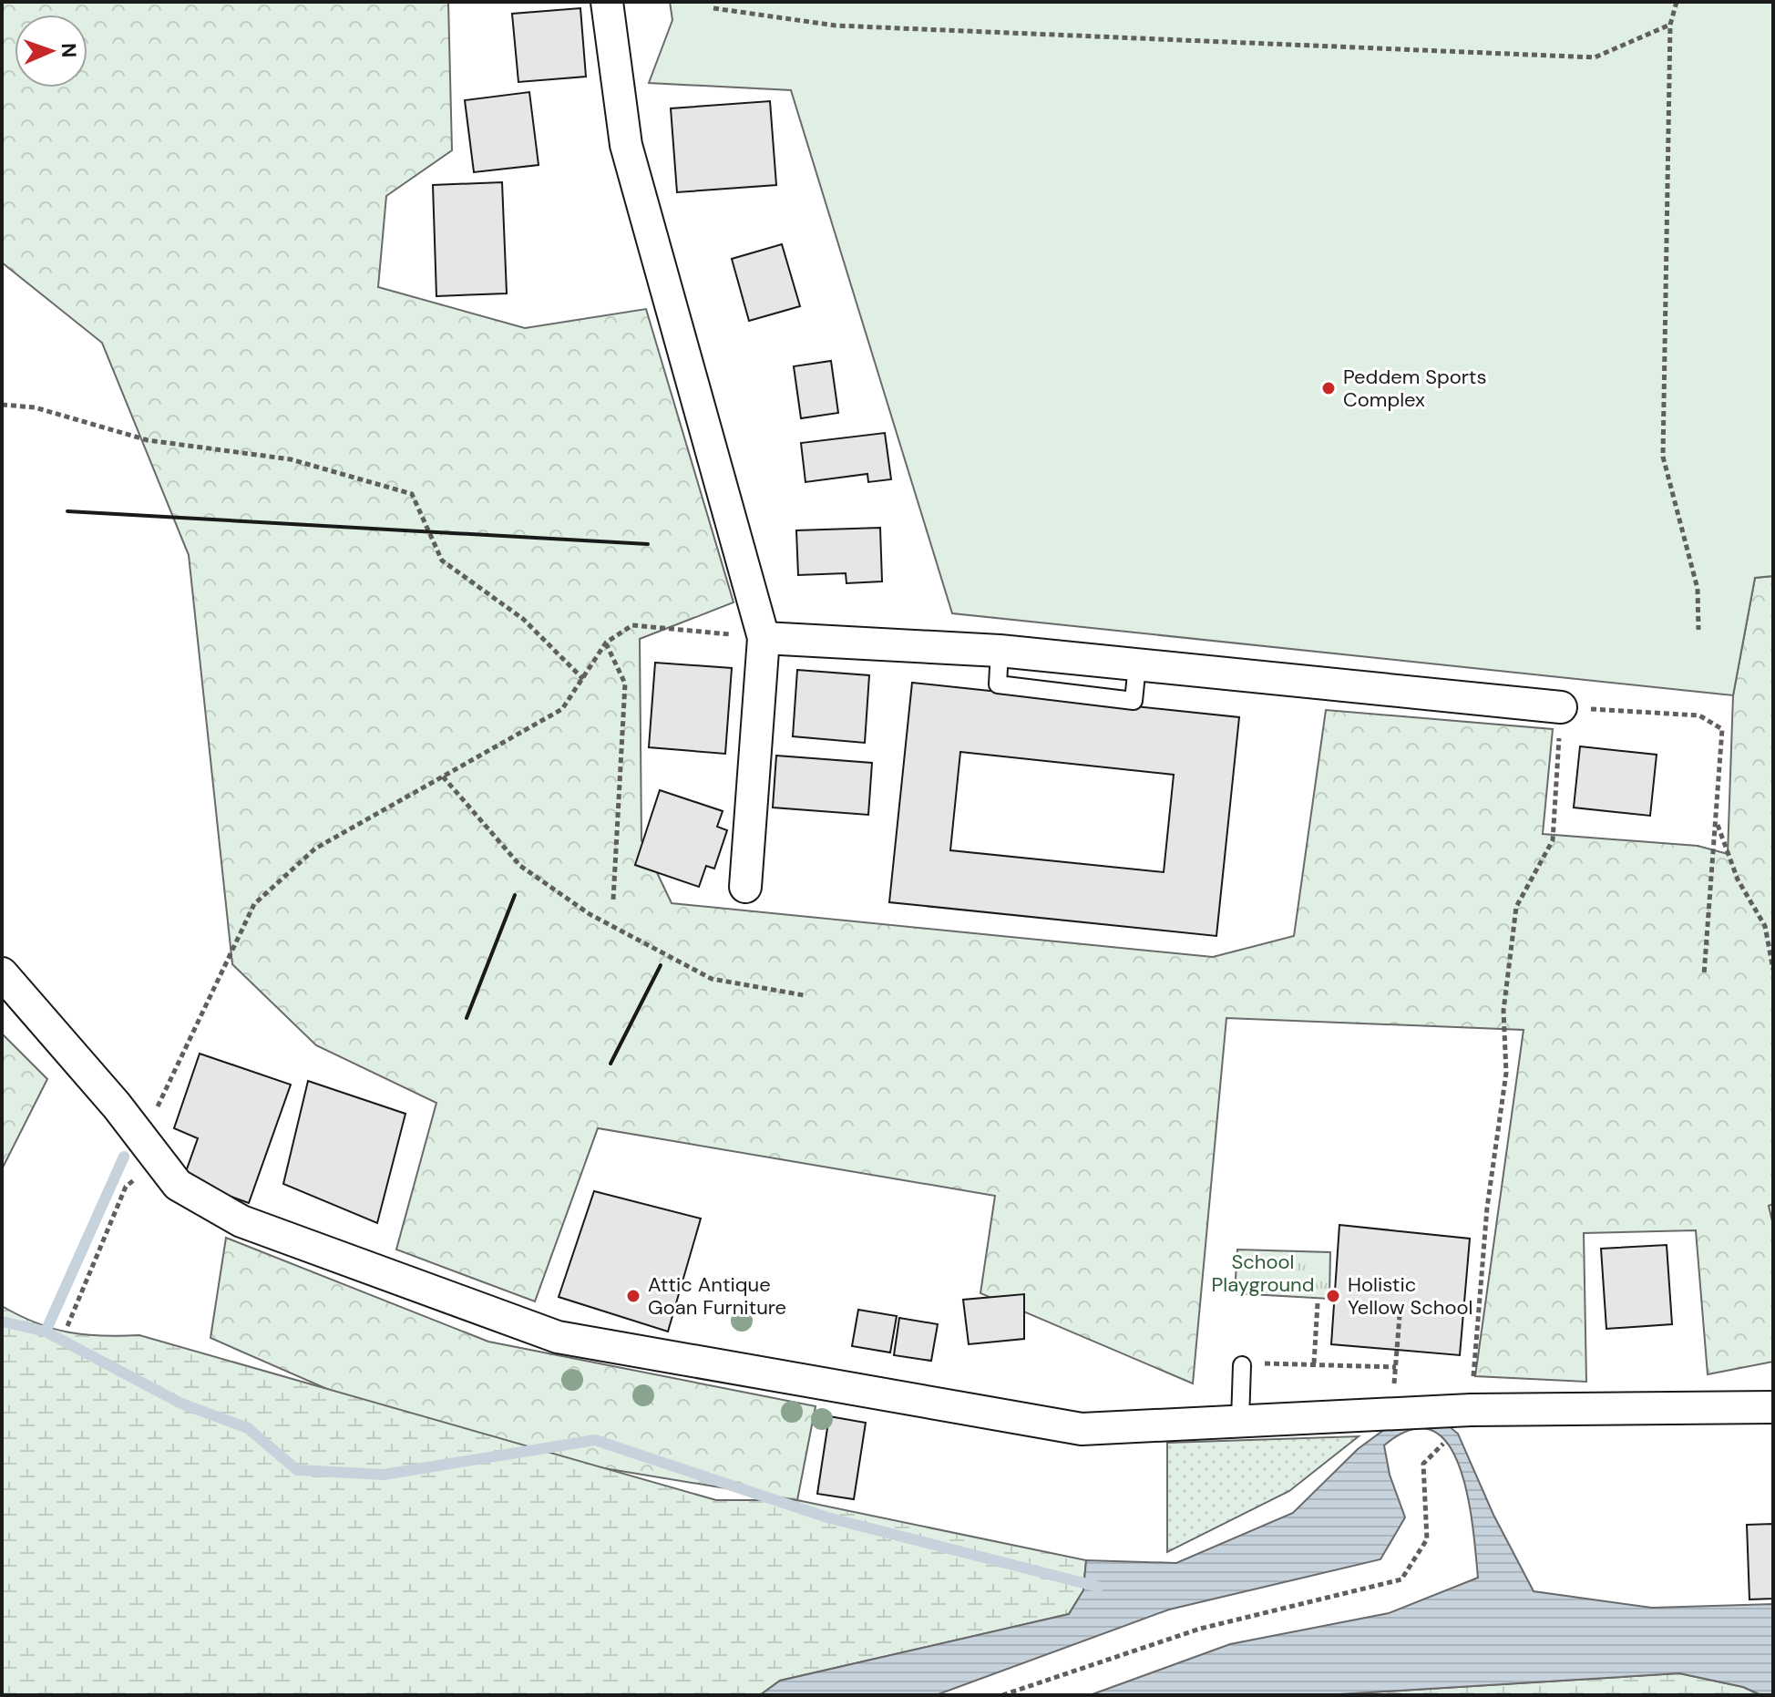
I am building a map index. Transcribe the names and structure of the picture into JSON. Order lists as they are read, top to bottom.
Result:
{
  "parks": ["School Playground"],
  "places": ["Peddem Sports Complex", "Attic Antique Goan Furniture", "Holistic Yellow School"],
  "north": "right"
}
